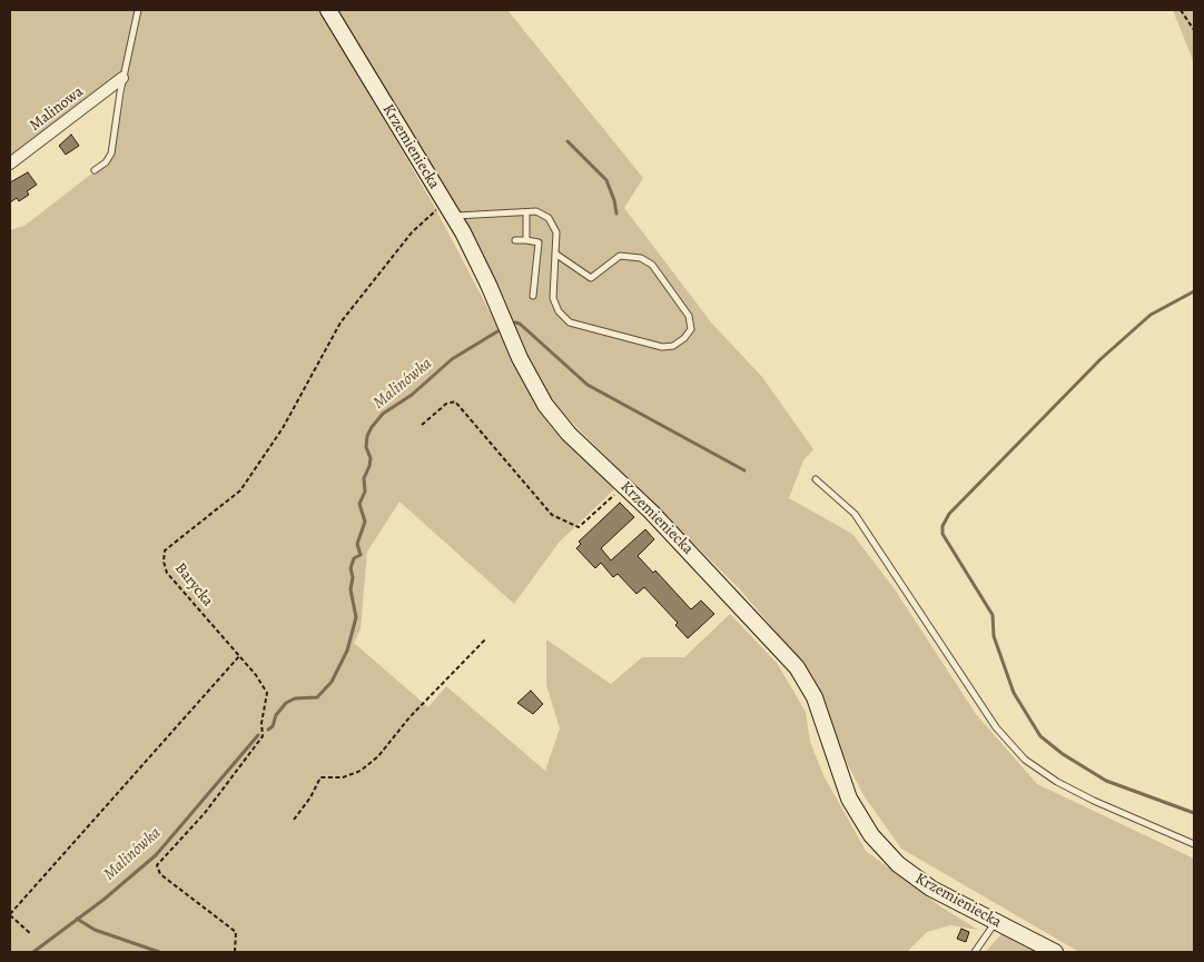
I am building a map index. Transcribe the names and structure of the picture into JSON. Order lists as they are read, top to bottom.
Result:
{
  "streets": {
    "street": ["Malinowa", "Krzemieniecka"],
    "path": ["Barycka"]
  },
  "crossings": [
    ["Krzemieniecka", "Barycka"]
  ],
  "water": ["Malinówka"]
}
